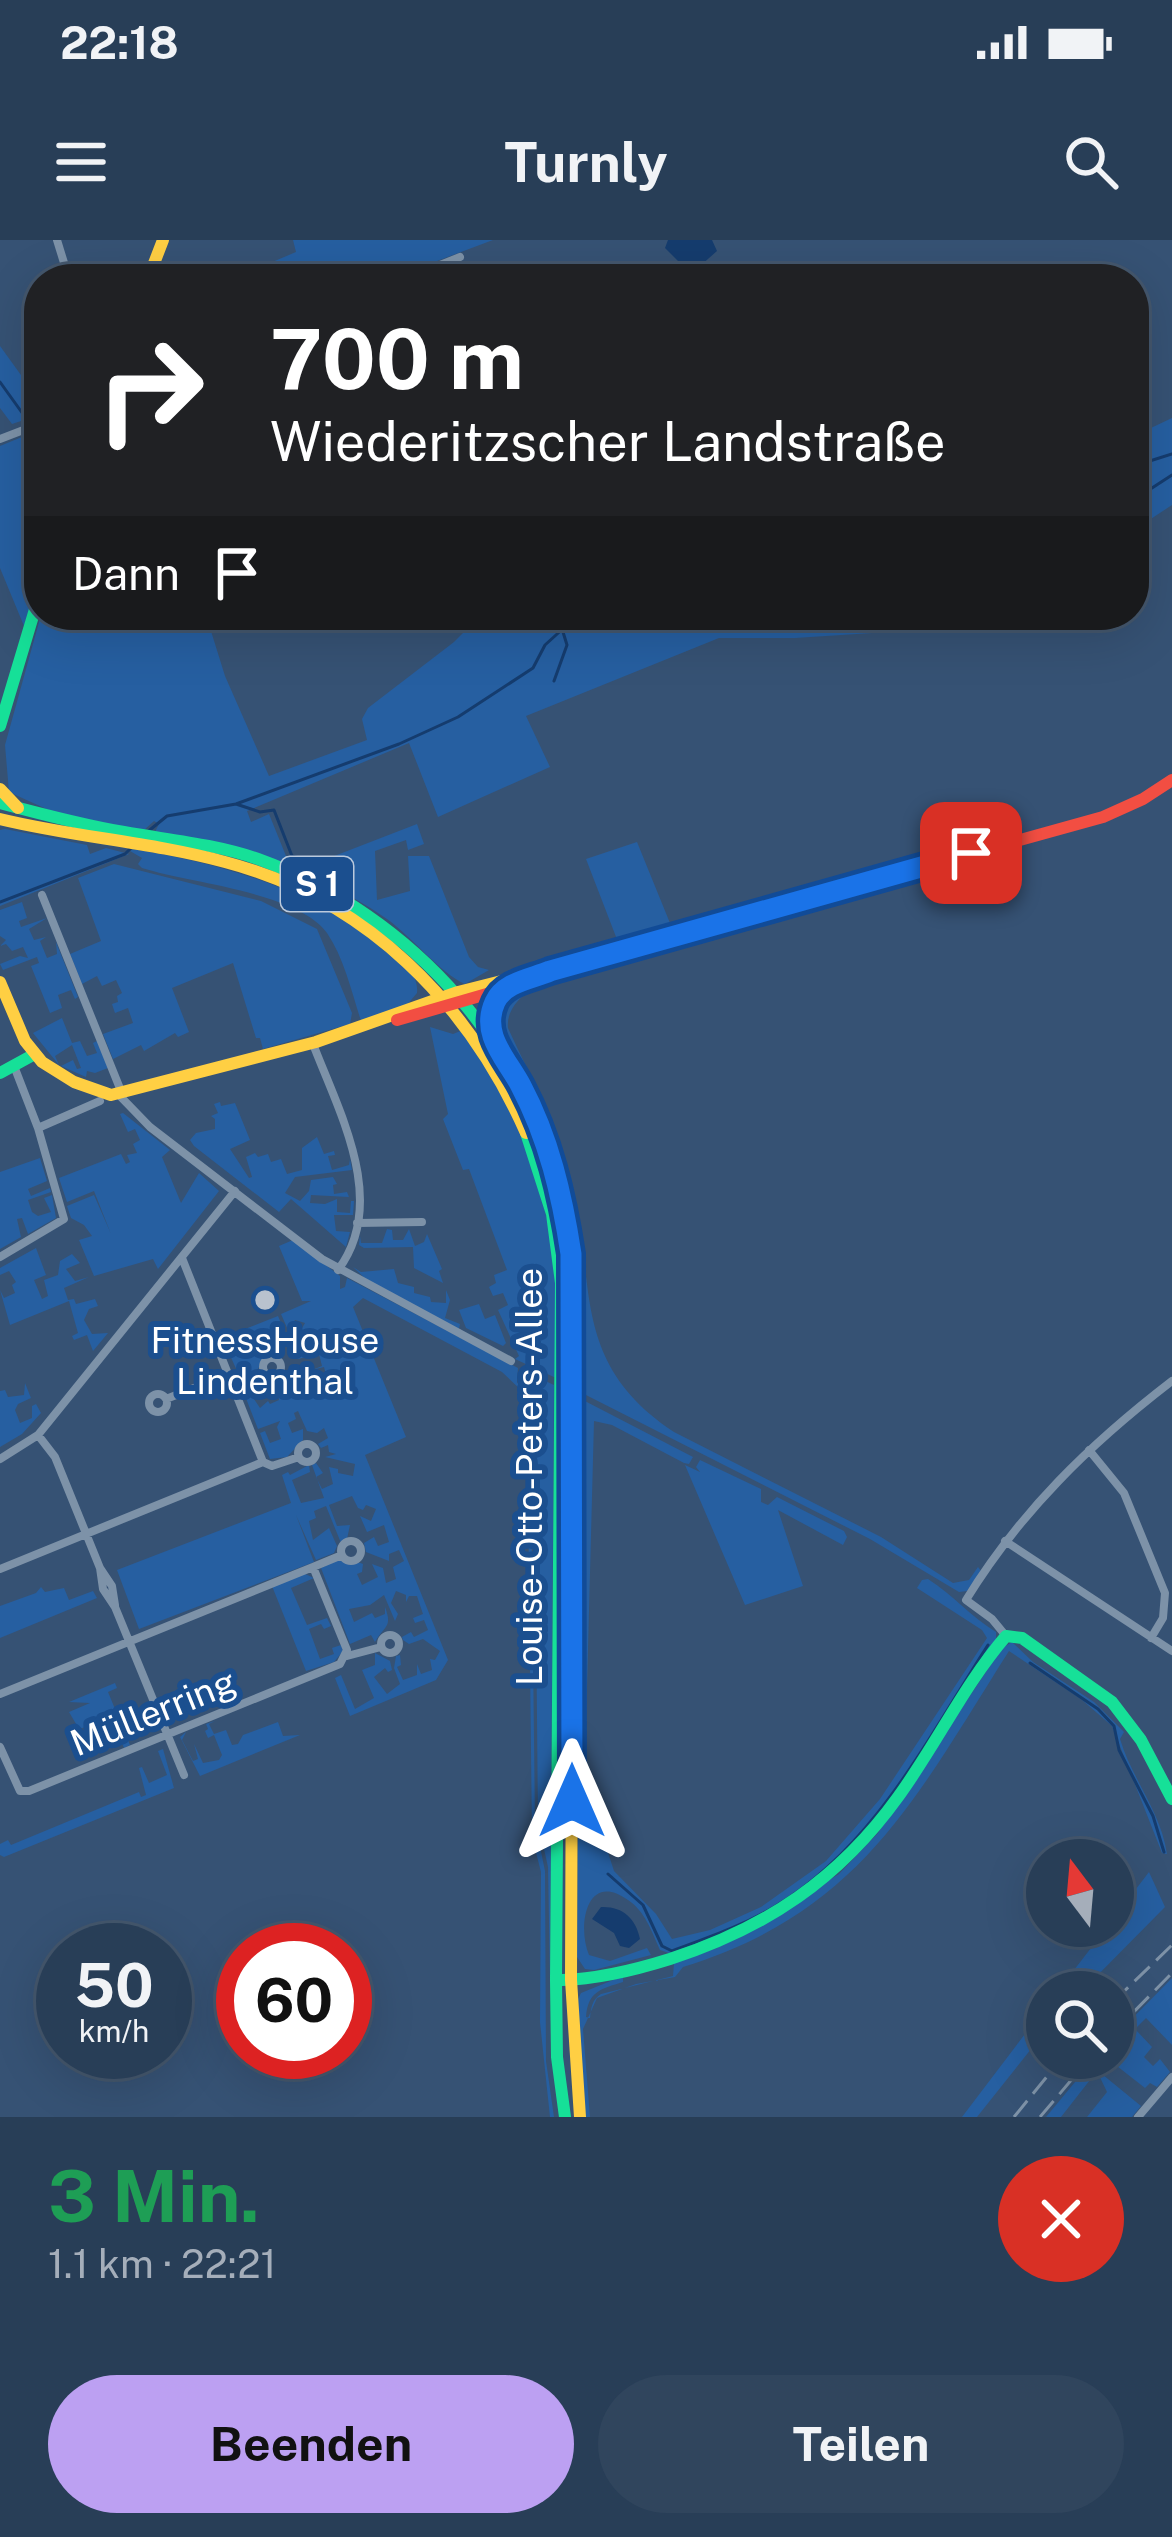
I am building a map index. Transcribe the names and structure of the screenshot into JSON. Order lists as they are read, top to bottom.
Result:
{
  "streets": {
    "main road": ["S 1", "Louise-Otto-Peters-Allee"],
    "street": ["Müllerring"]
  },
  "crossings": [
    ["S 1", "Louise-Otto-Peters-Allee"]
  ],
  "places": ["FitnessHouse Lindenthal"],
  "north": "top",
  "page": {
    "status": "22:18",
    "header": "Turnly",
    "turn": ["700 m", "Wiederitzscher Landstraße"],
    "then": "Dann",
    "speed": "50 km/h",
    "limit": "60",
    "heading": ["3 Min.", "1.1 km · 22:21"],
    "buttons": ["Beenden", "Teilen"]
  }
}
